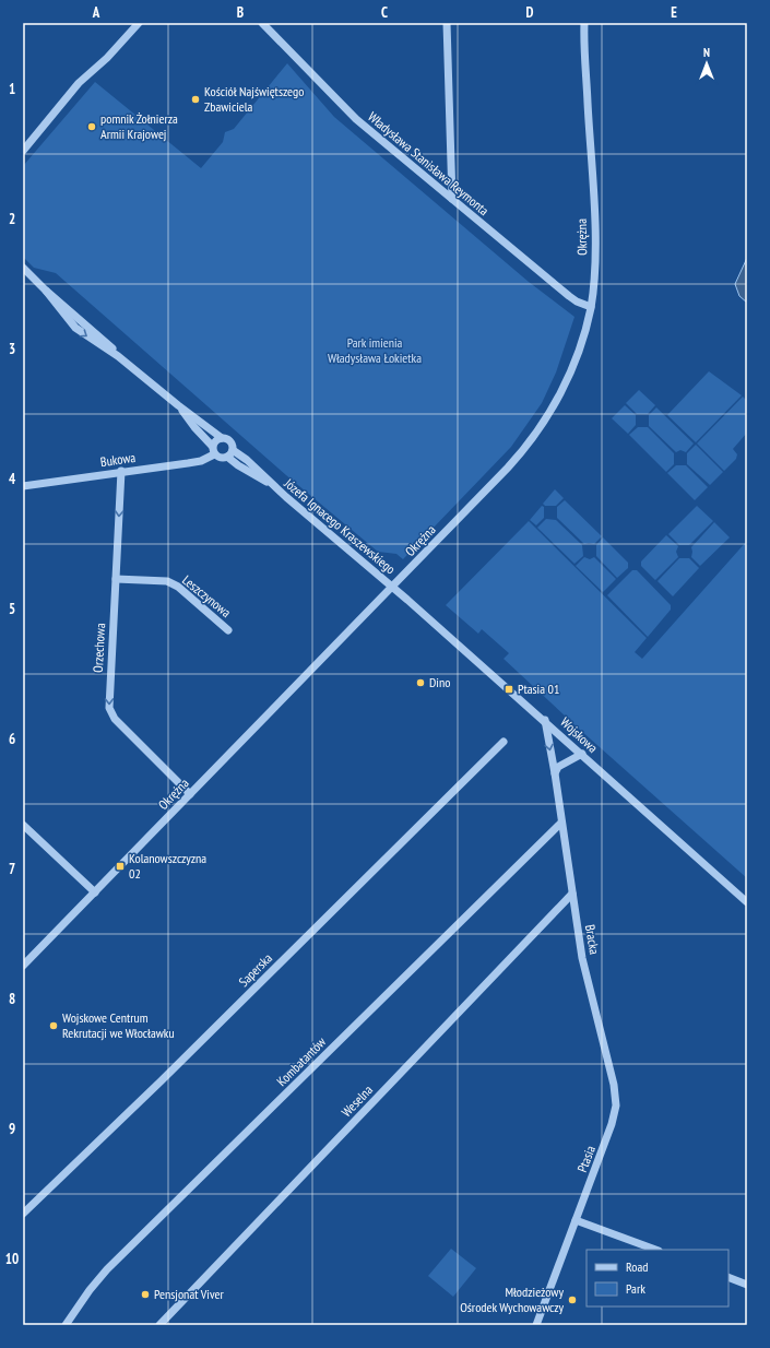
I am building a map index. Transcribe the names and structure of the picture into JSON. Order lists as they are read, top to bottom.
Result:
{
  "streets": {
    "street": [
      "Władysława Stanisława Reymonta",
      "Okrężna",
      "Bukowa",
      "Józefa Ignacego Kraszewskiego",
      "Leszczynowa",
      "Orzechowa",
      "Wojskowa",
      "Bracka",
      "Saperska",
      "Kombatantów",
      "Weselna",
      "Ptasia"
    ]
  },
  "crossings": [
    ["Władysława Stanisława Reymonta", "Okrężna"],
    ["Okrężna", "Józefa Ignacego Kraszewskiego"],
    ["Okrężna", "Orzechowa"],
    ["Okrężna", "Wojskowa"],
    ["Bukowa", "Józefa Ignacego Kraszewskiego"],
    ["Bukowa", "Orzechowa"],
    ["Józefa Ignacego Kraszewskiego", "Wojskowa"],
    ["Leszczynowa", "Orzechowa"],
    ["Wojskowa", "Bracka"],
    ["Bracka", "Kombatantów"],
    ["Bracka", "Weselna"],
    ["Bracka", "Ptasia"]
  ],
  "one_way": ["Orzechowa"],
  "parks": ["Park imienia Władysława Łokietka"],
  "places": {
    "other": [
      "Kościół Najświętszego Zbawiciela",
      "pomnik Żołnierza Armii Krajowej",
      "Dino",
      "Wojskowe Centrum Rekrutacji we Włocławku",
      "Pensjonat Viver",
      "Młodzieżowy Ośrodek Wychowawczy"
    ],
    "transit": ["Ptasia 01", "Kolanowszczyzna 02"]
  },
  "legend": ["Road", "Park"],
  "north": "top",
  "grid": {
    "columns": [
      "A",
      "B",
      "C",
      "D",
      "E"
    ],
    "rows": [
      "1",
      "2",
      "3",
      "4",
      "5",
      "6",
      "7",
      "8",
      "9",
      "10"
    ]
  }
}
